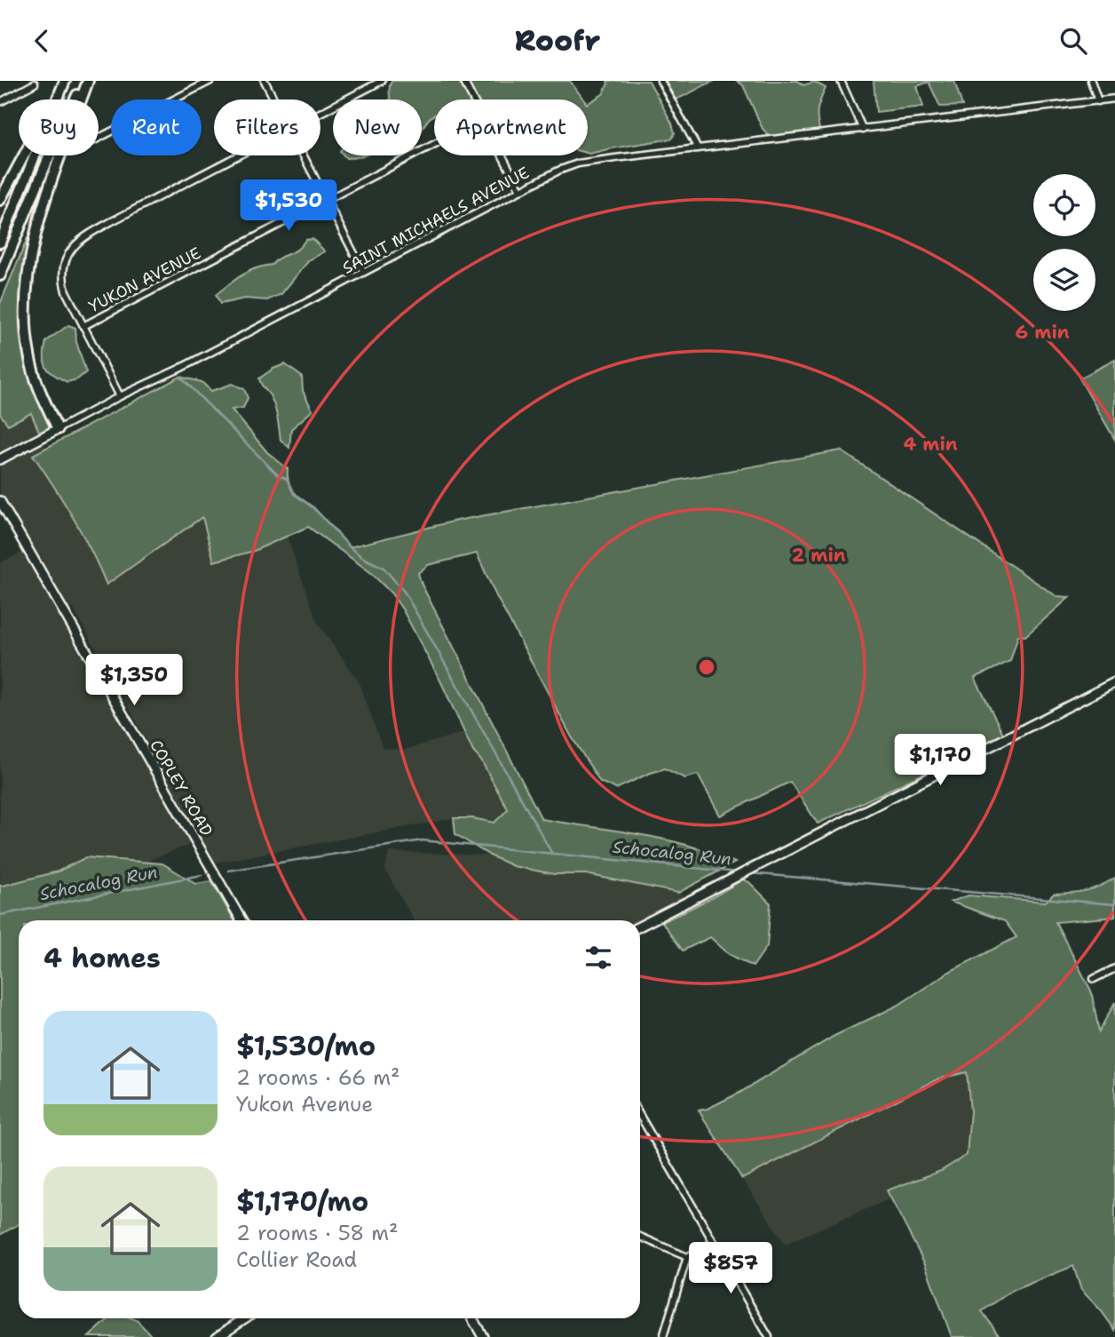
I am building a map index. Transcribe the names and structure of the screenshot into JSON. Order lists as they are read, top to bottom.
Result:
{
  "streets": {
    "street": ["SAINT MICHAELS AVENUE", "YUKON AVENUE", "COPLEY ROAD"]
  },
  "water": ["Schocalog Run"],
  "page": {
    "header": "Roofr",
    "chip": [
      "Buy",
      "Rent",
      "Filters",
      "New",
      "Apartment"
    ],
    "price": [
      "$1,530",
      "$1,350",
      "$1,170",
      "$857"
    ],
    "heading": "4 homes",
    "list": [
      {
        "name": "$1,530/mo",
        "note": "2 rooms · 66 m² · Yukon Avenue"
      },
      {
        "name": "$1,170/mo",
        "note": "2 rooms · 58 m² · Collier Road"
      }
    ]
  },
  "rings": ["6 min", "4 min", "2 min"]
}
